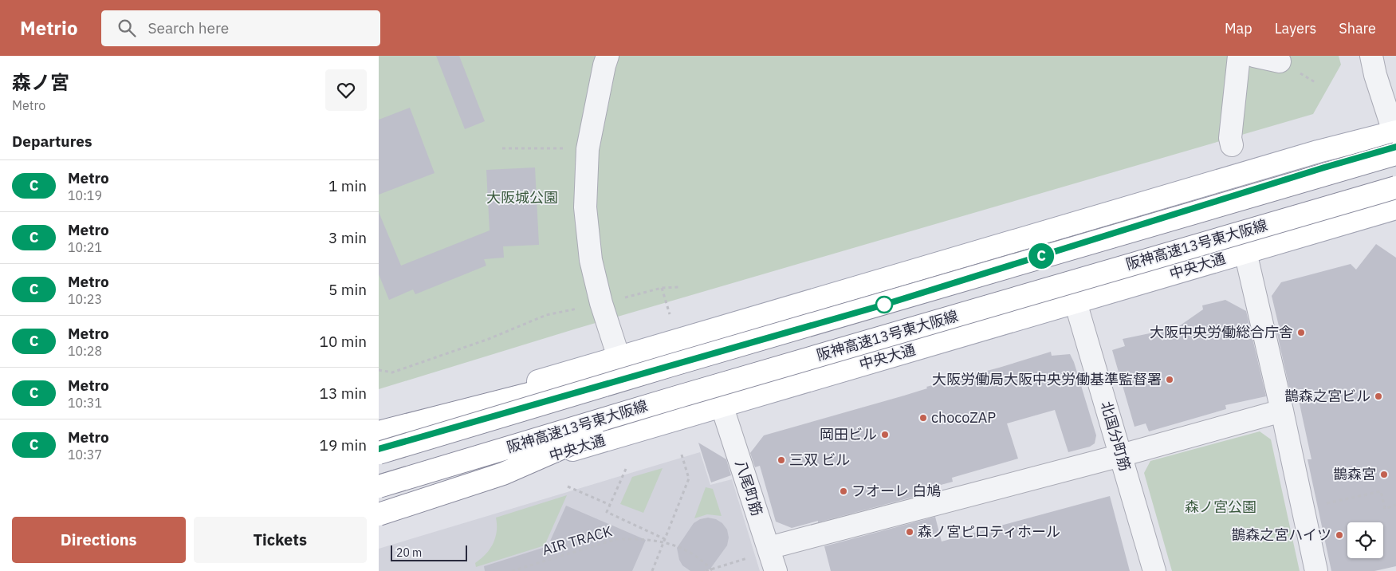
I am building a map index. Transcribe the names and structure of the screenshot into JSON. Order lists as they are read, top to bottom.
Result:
{
  "streets": {
    "main road": ["阪神高速13号東大阪線", "中央大通"],
    "street": ["北国分町筋", "八尾町筋"],
    "path": ["AIR TRACK"]
  },
  "crossings": [
    ["中央大通", "北国分町筋"],
    ["中央大通", "八尾町筋"]
  ],
  "parks": ["大阪城公園", "森ノ宮公園"],
  "places": [
    "大阪中央労働総合庁舎",
    "大阪労働局大阪中央労働基準監督署",
    "鵲森之宮ビル",
    "chocoZAP",
    "岡田ビル",
    "三双 ビル",
    "鵲森宮",
    "フオーレ 白鳩",
    "森ノ宮ピロティホール",
    "鵲森之宮ハイツ"
  ],
  "lines": ["metro line C"],
  "scale_bar": "20 m",
  "page": {
    "header": "Metrio",
    "search": "Search here",
    "nav": ["Map", "Layers", "Share"],
    "heading": [
      ["森ノ宮", "Metro"],
      "Departures"
    ],
    "on_map": "C",
    "list": [
      {
        "mark": "C",
        "name": "Metro",
        "note": "10:19",
        "value": "1 min"
      },
      {
        "mark": "C",
        "name": "Metro",
        "note": "10:21",
        "value": "3 min"
      },
      {
        "mark": "C",
        "name": "Metro",
        "note": "10:23",
        "value": "5 min"
      },
      {
        "mark": "C",
        "name": "Metro",
        "note": "10:28",
        "value": "10 min"
      },
      {
        "mark": "C",
        "name": "Metro",
        "note": "10:31",
        "value": "13 min"
      },
      {
        "mark": "C",
        "name": "Metro",
        "note": "10:37",
        "value": "19 min"
      }
    ],
    "buttons": ["Directions", "Tickets"],
    "scale": "20 m"
  }
}
